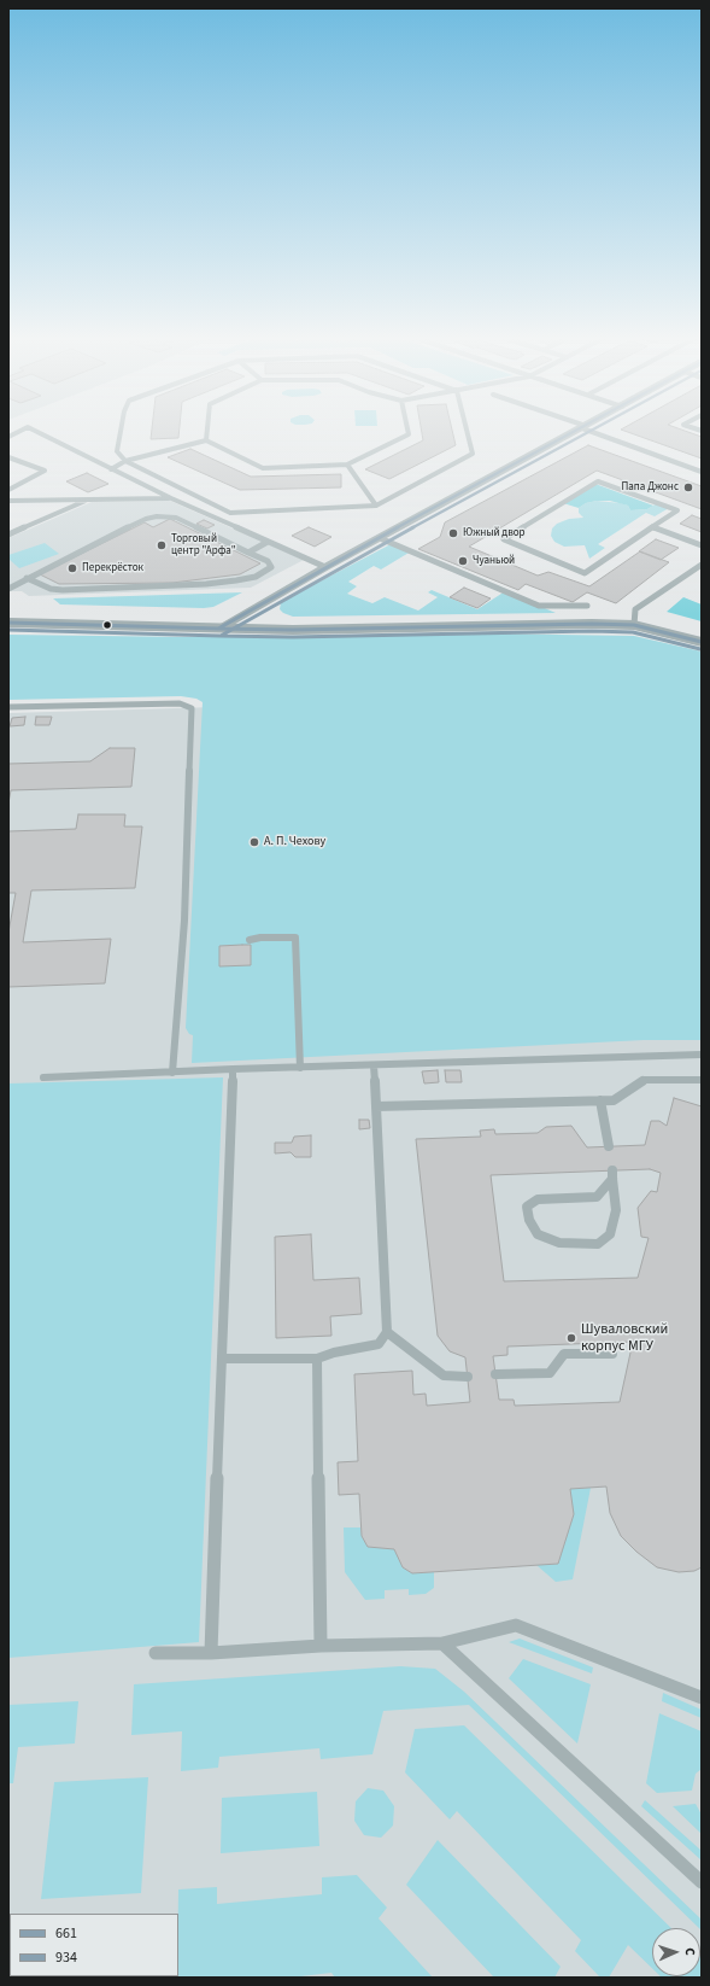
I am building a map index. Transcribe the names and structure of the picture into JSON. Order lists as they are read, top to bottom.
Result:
{
  "places": [
    "Папа Джонс",
    "Южный двор",
    "Торговый центр \"Арфа\"",
    "Чуаньюй",
    "Перекрёсток",
    "А. П. Чехову",
    "Шуваловский корпус МГУ"
  ],
  "lines": ["transit line 661", "transit line 934"],
  "legend": ["661", "934"],
  "north": "right"
}
